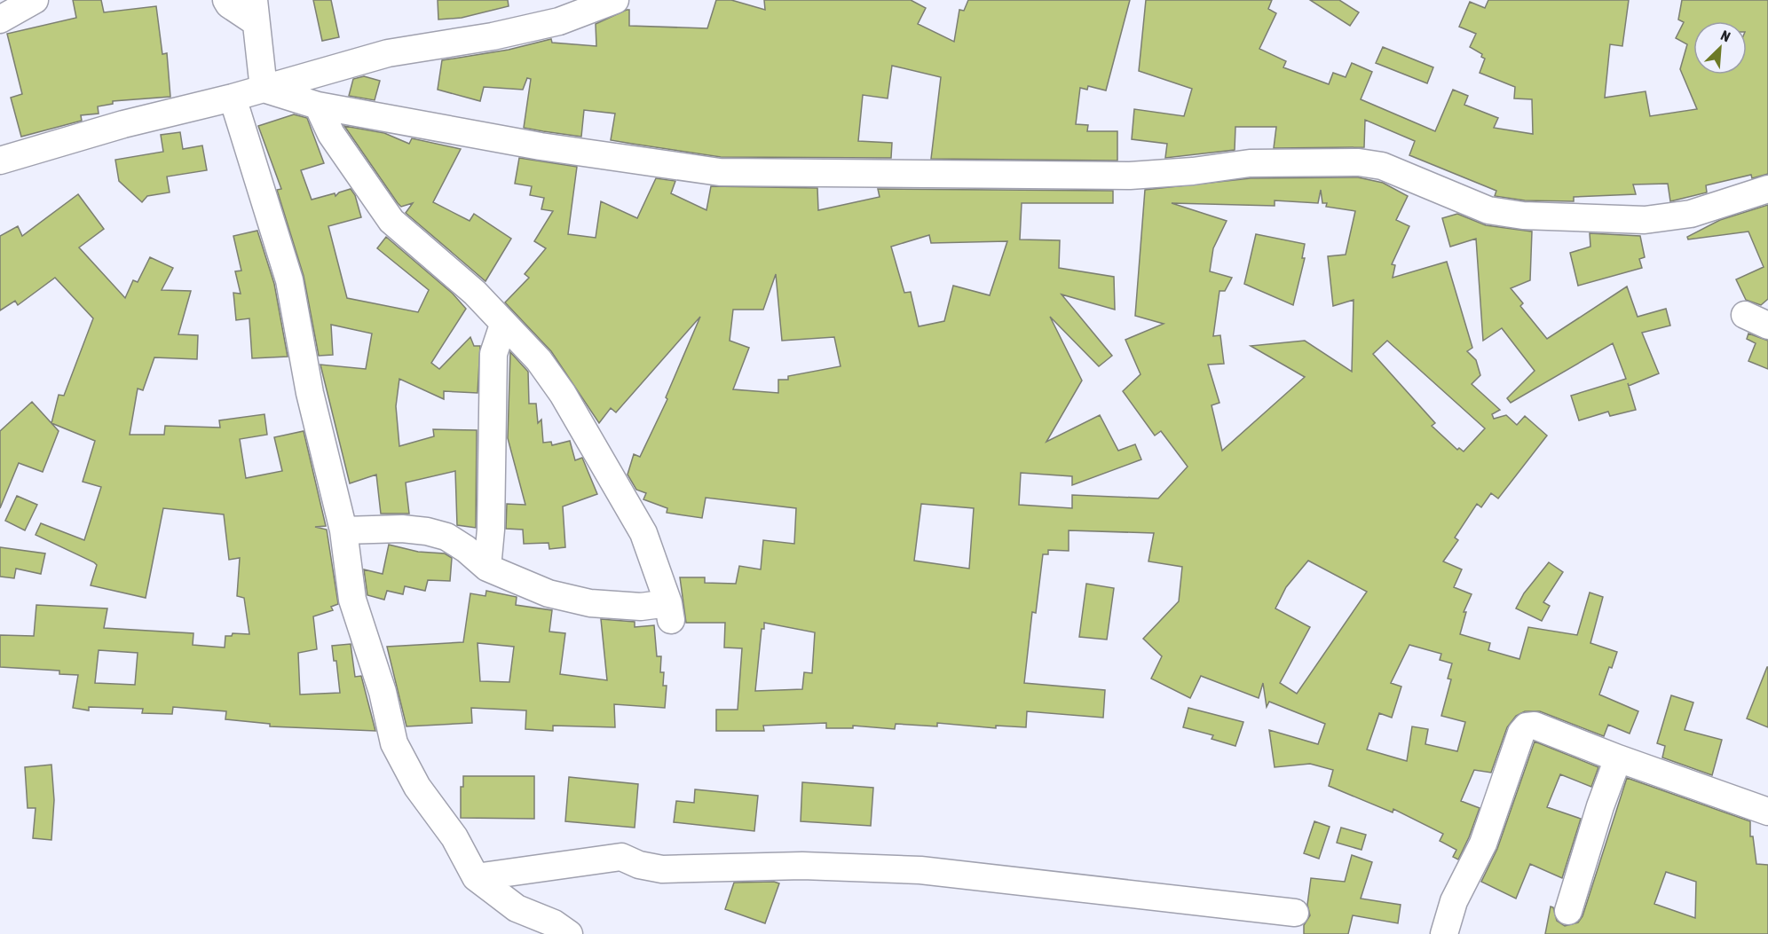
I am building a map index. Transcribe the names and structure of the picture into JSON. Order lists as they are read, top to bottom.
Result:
{
  "north": "top right"
}
